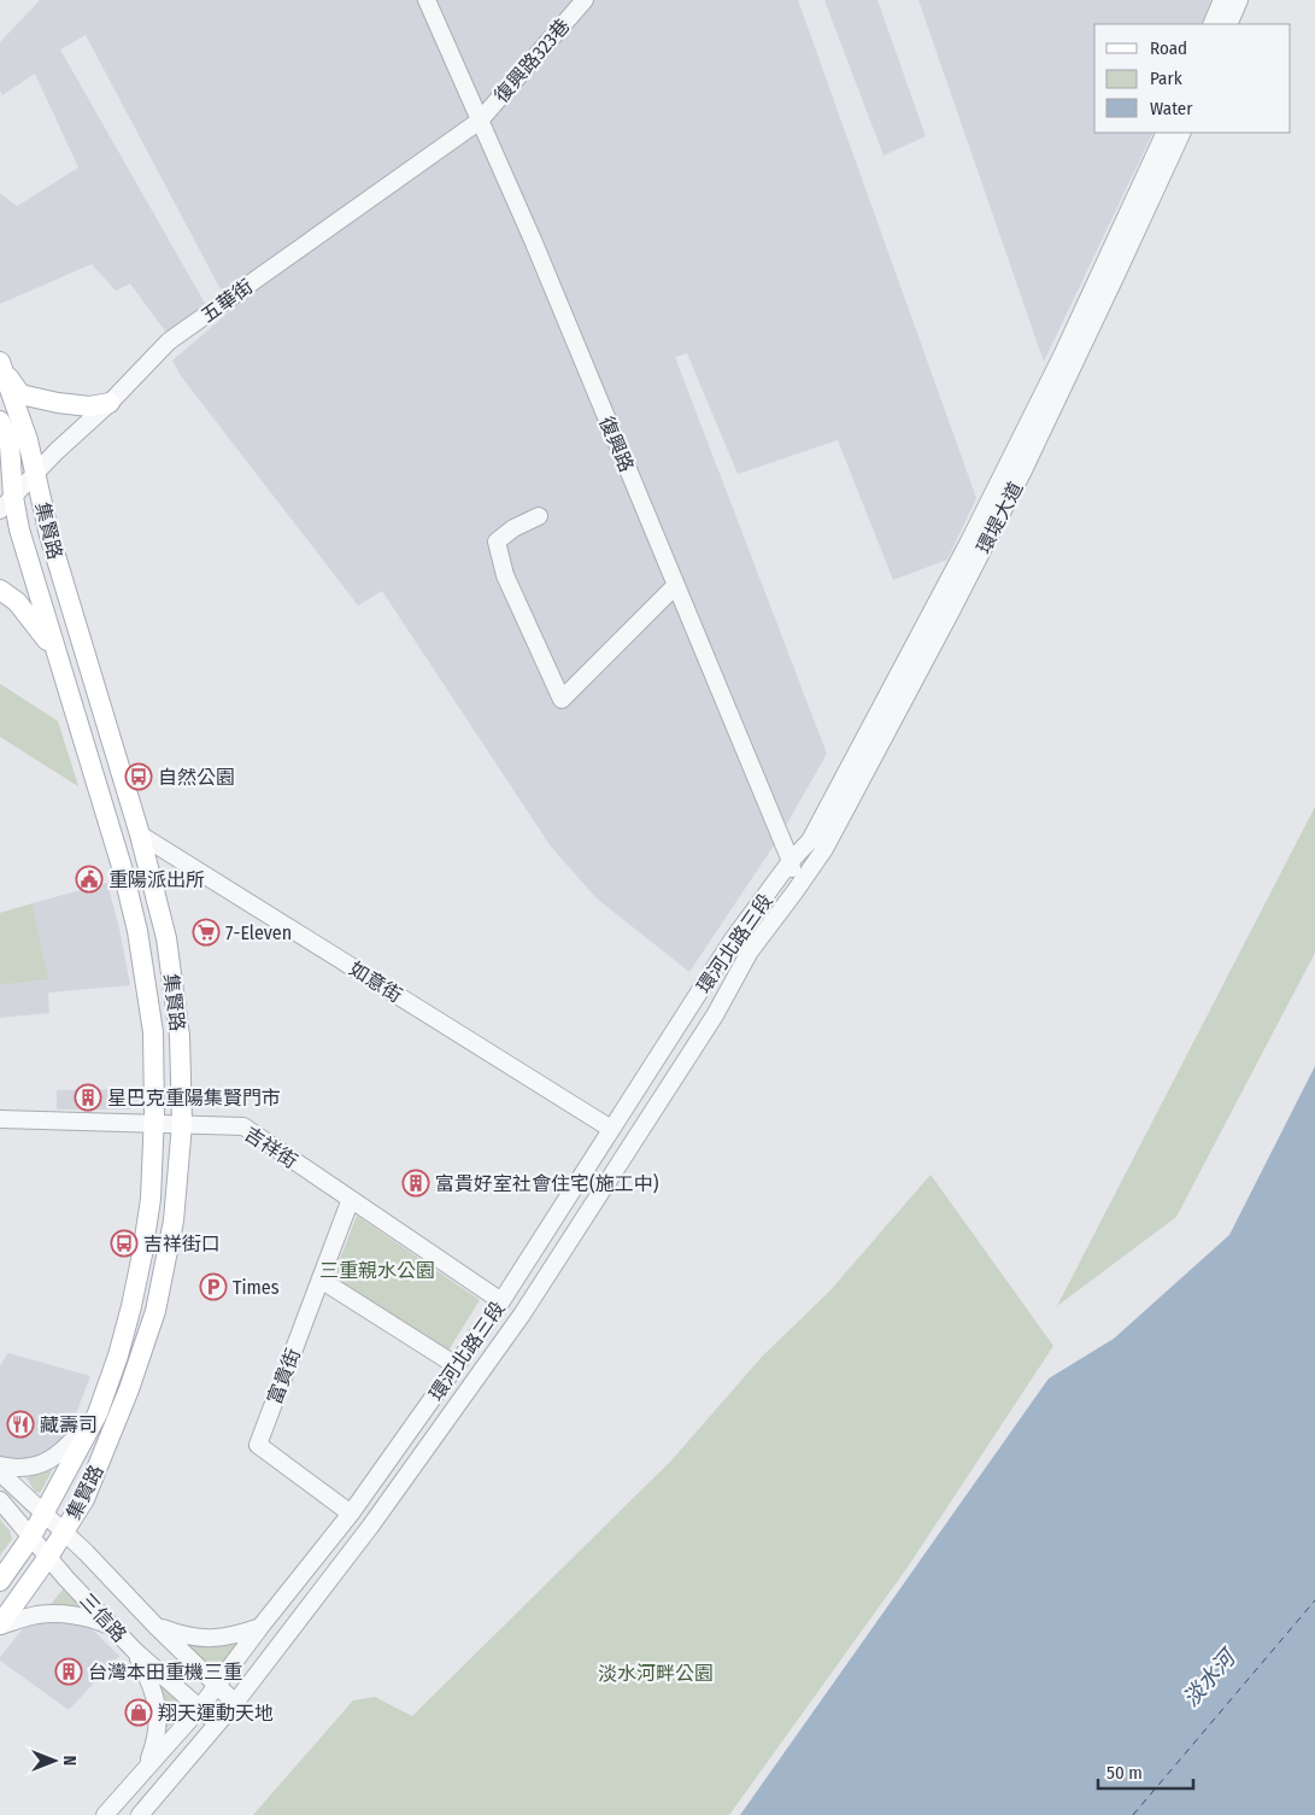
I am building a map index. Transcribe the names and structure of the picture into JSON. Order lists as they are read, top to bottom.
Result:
{
  "streets": {
    "main road": ["集賢路"],
    "street": [
      "復興路323巷",
      "五華街",
      "復興路",
      "環堤大道",
      "環河北路三段",
      "如意街",
      "吉祥街",
      "富貴街",
      "三信路"
    ]
  },
  "crossings": [
    ["復興路323巷", "五華街"],
    ["復興路323巷", "復興路"],
    ["五華街", "復興路"],
    ["五華街", "集賢路"],
    ["復興路", "環堤大道"],
    ["復興路", "環河北路三段"],
    ["環堤大道", "環河北路三段"],
    ["集賢路", "如意街"],
    ["集賢路", "吉祥街"],
    ["集賢路", "三信路"],
    ["環河北路三段", "如意街"],
    ["環河北路三段", "吉祥街"],
    ["環河北路三段", "富貴街"],
    ["環河北路三段", "三信路"],
    ["吉祥街", "富貴街"]
  ],
  "water": ["淡水河"],
  "parks": ["三重親水公園", "淡水河畔公園"],
  "places": {
    "bus stop": ["自然公園", "吉祥街口"],
    "public building": ["重陽派出所"],
    "supermarket": ["7-Eleven"],
    "building": ["星巴克重陽集賢門市", "富貴好室社會住宅(施工中)", "台灣本田重機三重"],
    "parking": ["Times"],
    "restaurant": ["藏壽司"],
    "shop": ["翔天運動天地"]
  },
  "legend": ["Road", "Park", "Water"],
  "scale_bar": "50 m",
  "north": "right"
}
